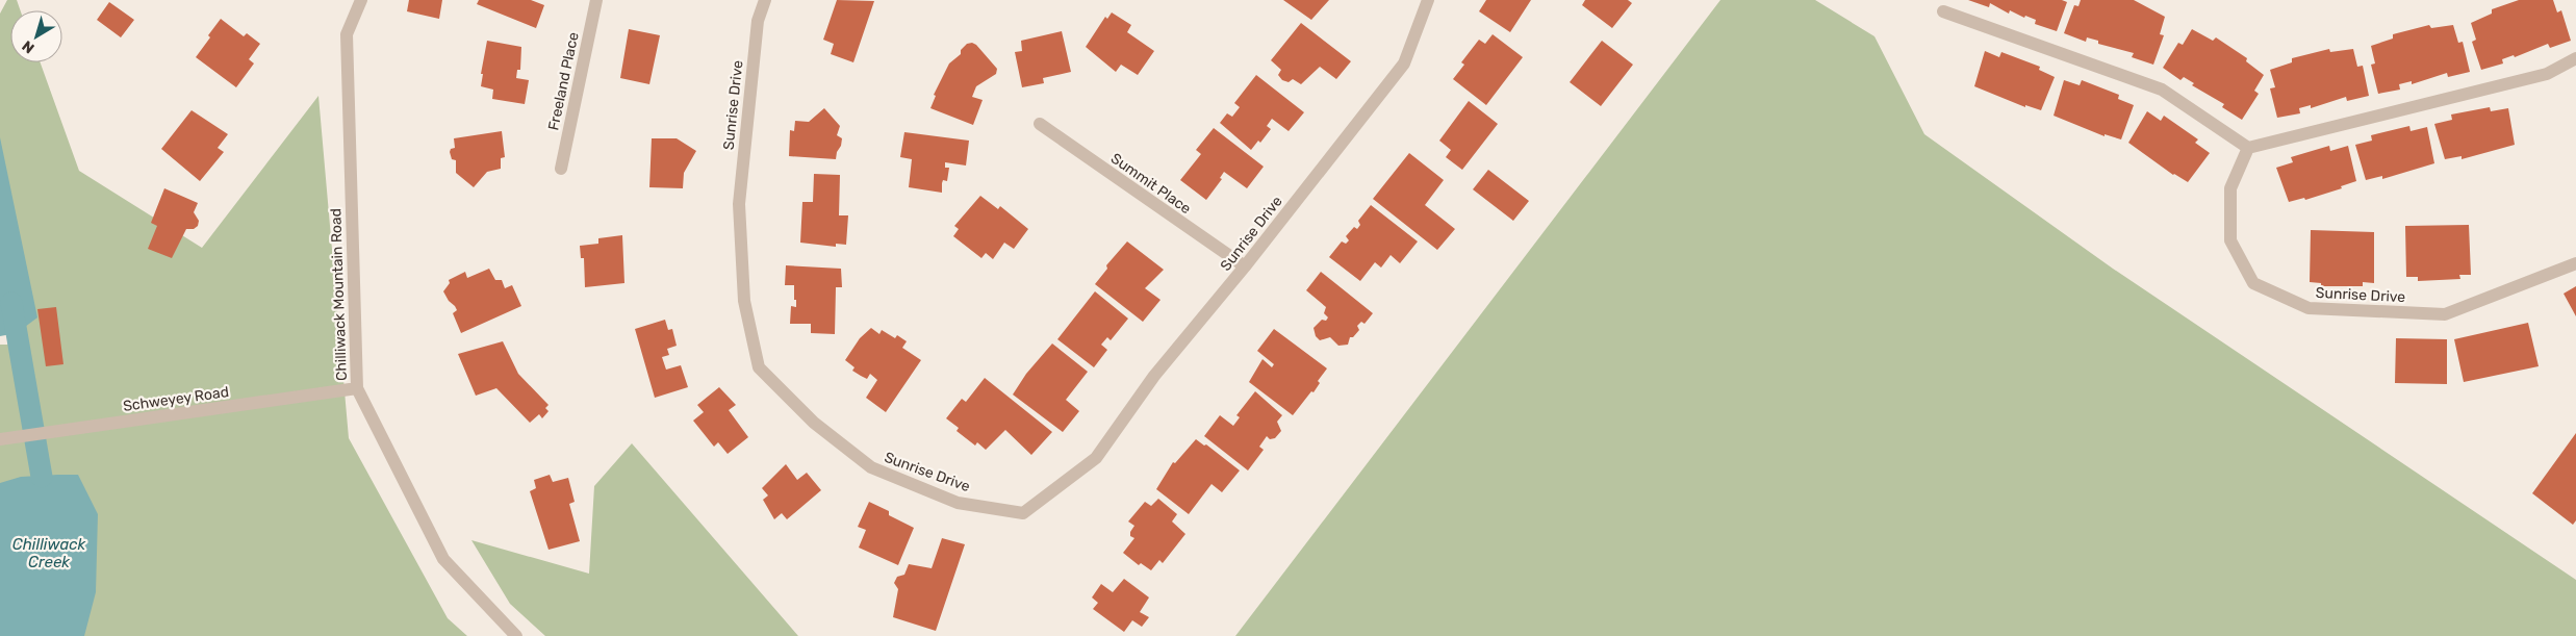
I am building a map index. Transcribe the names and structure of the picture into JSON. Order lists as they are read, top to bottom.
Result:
{
  "streets": {
    "street": [
      "Freeland Place",
      "Sunrise Drive",
      "Summit Place",
      "Chilliwack Mountain Road",
      "Schweyey Road"
    ]
  },
  "crossings": [
    ["Sunrise Drive", "Summit Place"],
    ["Chilliwack Mountain Road", "Schweyey Road"]
  ],
  "water": ["Chilliwack Creek"],
  "north": "bottom left"
}
